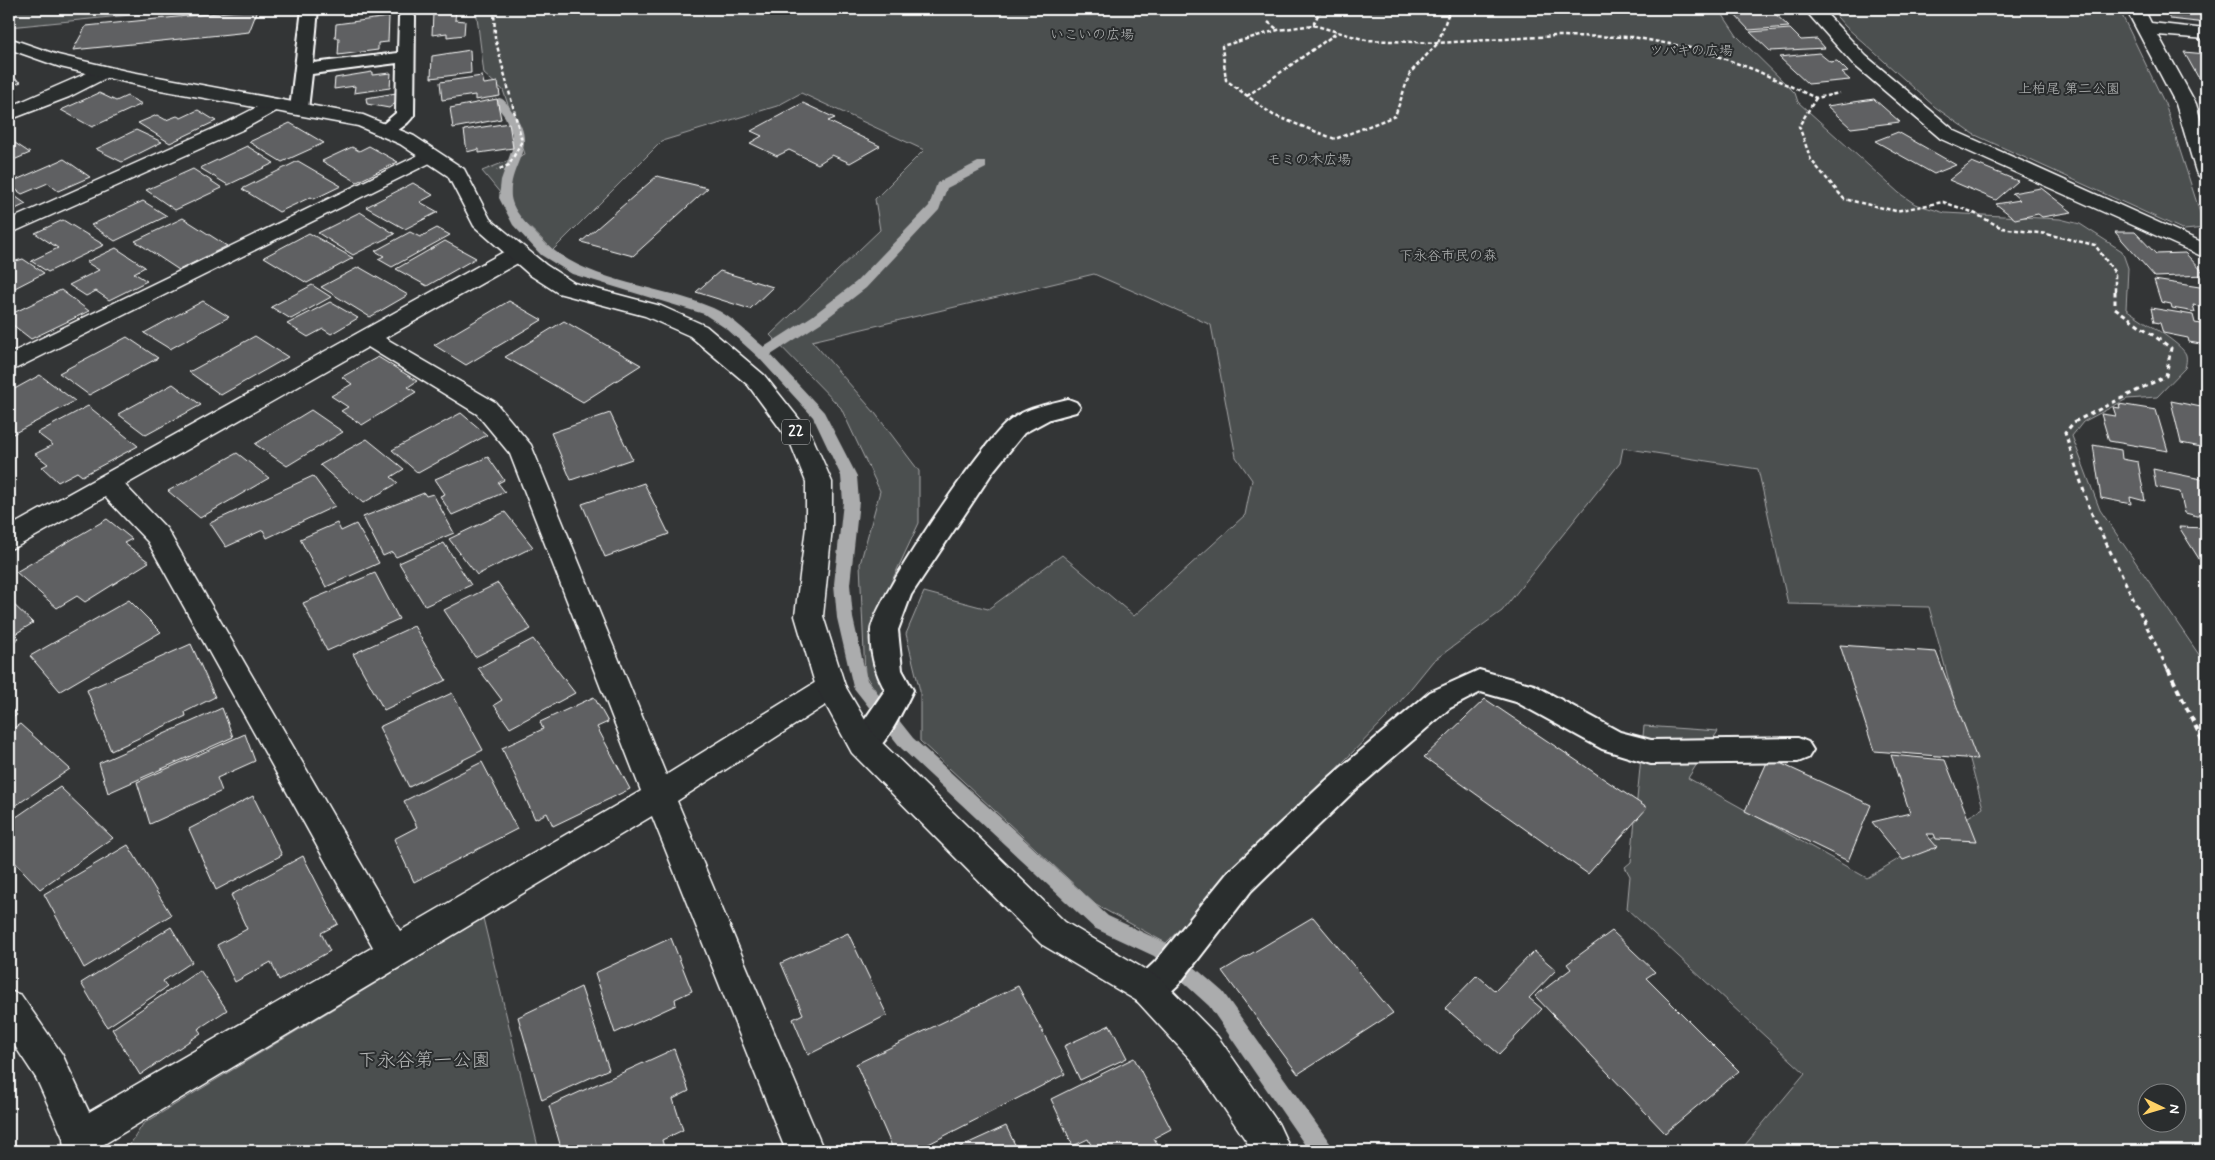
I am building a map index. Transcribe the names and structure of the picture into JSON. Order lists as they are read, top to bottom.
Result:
{
  "streets": {
    "street": ["22"]
  },
  "parks": [
    "いこいの広場",
    "ツバキの広場",
    "上柏尾 第二公園",
    "モミの木広場",
    "下永谷市民の森",
    "下永谷第一公園"
  ],
  "north": "right"
}
